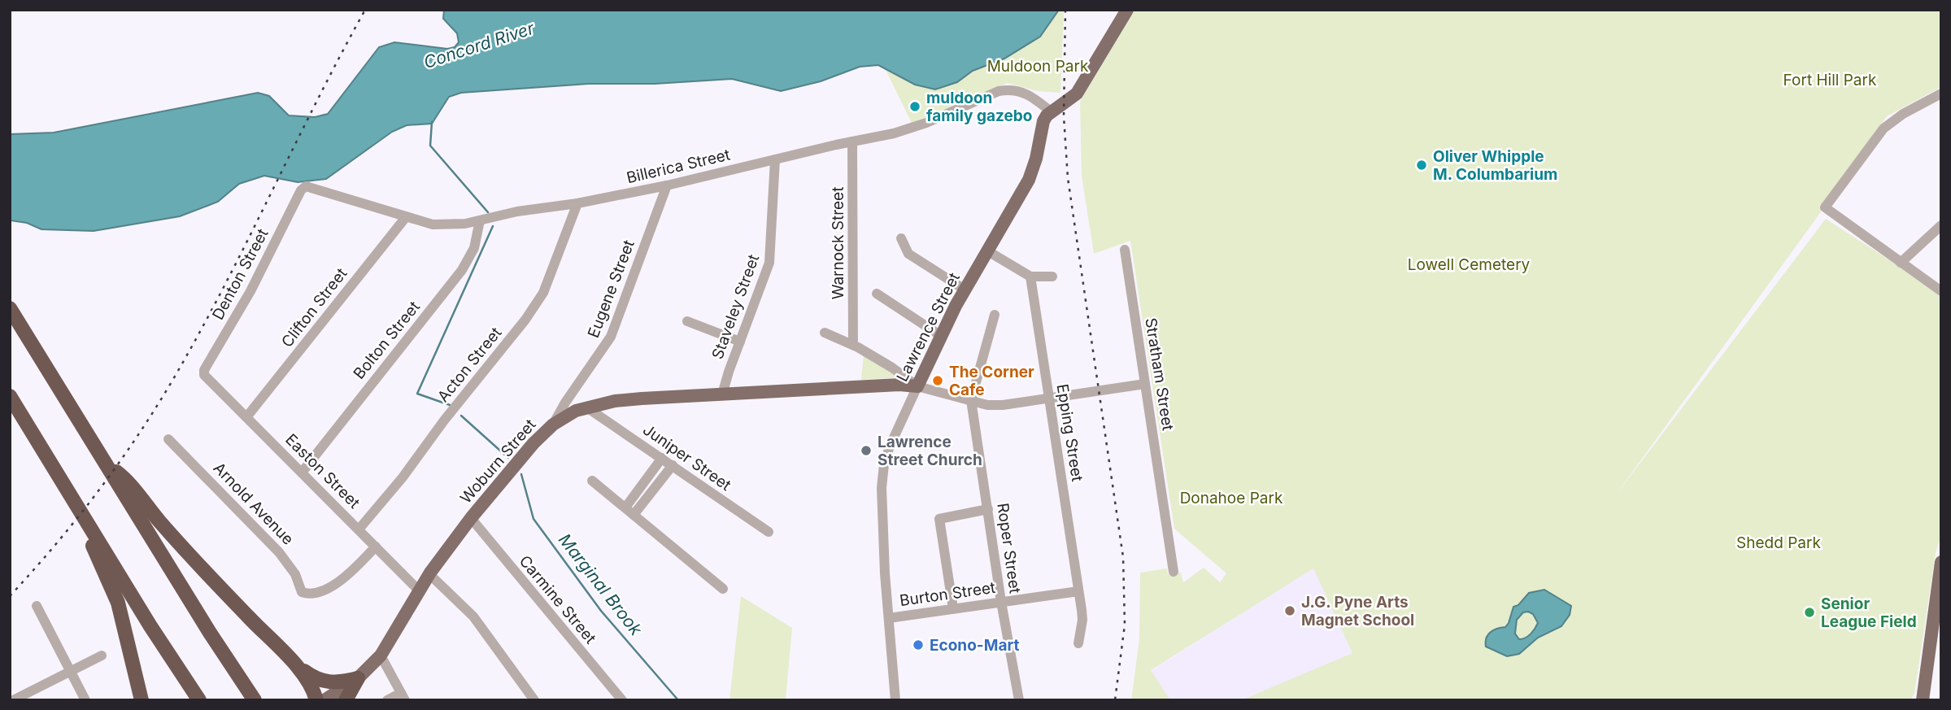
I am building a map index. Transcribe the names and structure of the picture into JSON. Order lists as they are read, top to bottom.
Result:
{
  "streets": {
    "main road": ["Lawrence Street", "Woburn Street"],
    "street": [
      "Billerica Street",
      "Warnock Street",
      "Denton Street",
      "Eugene Street",
      "Staveley Street",
      "Clifton Street",
      "Bolton Street",
      "Acton Street",
      "Stratham Street",
      "Epping Street",
      "Juniper Street",
      "Easton Street",
      "Arnold Avenue",
      "Roper Street",
      "Burton Street",
      "Carmine Street"
    ]
  },
  "crossings": [
    ["Billerica Street", "Warnock Street"],
    ["Billerica Street", "Denton Street"],
    ["Billerica Street", "Eugene Street"],
    ["Billerica Street", "Staveley Street"],
    ["Billerica Street", "Clifton Street"],
    ["Billerica Street", "Lawrence Street"],
    ["Billerica Street", "Bolton Street"],
    ["Billerica Street", "Acton Street"],
    ["Denton Street", "Easton Street"],
    ["Eugene Street", "Woburn Street"],
    ["Staveley Street", "Woburn Street"],
    ["Clifton Street", "Easton Street"],
    ["Lawrence Street", "Woburn Street"],
    ["Lawrence Street", "Burton Street"],
    ["Bolton Street", "Easton Street"],
    ["Acton Street", "Easton Street"],
    ["Epping Street", "Burton Street"],
    ["Juniper Street", "Woburn Street"],
    ["Woburn Street", "Easton Street"],
    ["Woburn Street", "Carmine Street"],
    ["Easton Street", "Arnold Avenue"],
    ["Roper Street", "Burton Street"]
  ],
  "water": ["Concord River", "Marginal Brook"],
  "parks": [
    "Muldoon Park",
    "Fort Hill Park",
    "Lowell Cemetery",
    "Donahoe Park",
    "Shedd Park"
  ],
  "places": [
    "muldoon family gazebo",
    "Oliver Whipple M. Columbarium",
    "The Corner Cafe",
    "Lawrence Street Church",
    "J.G. Pyne Arts Magnet School",
    "Senior League Field",
    "Econo-Mart"
  ]
}
